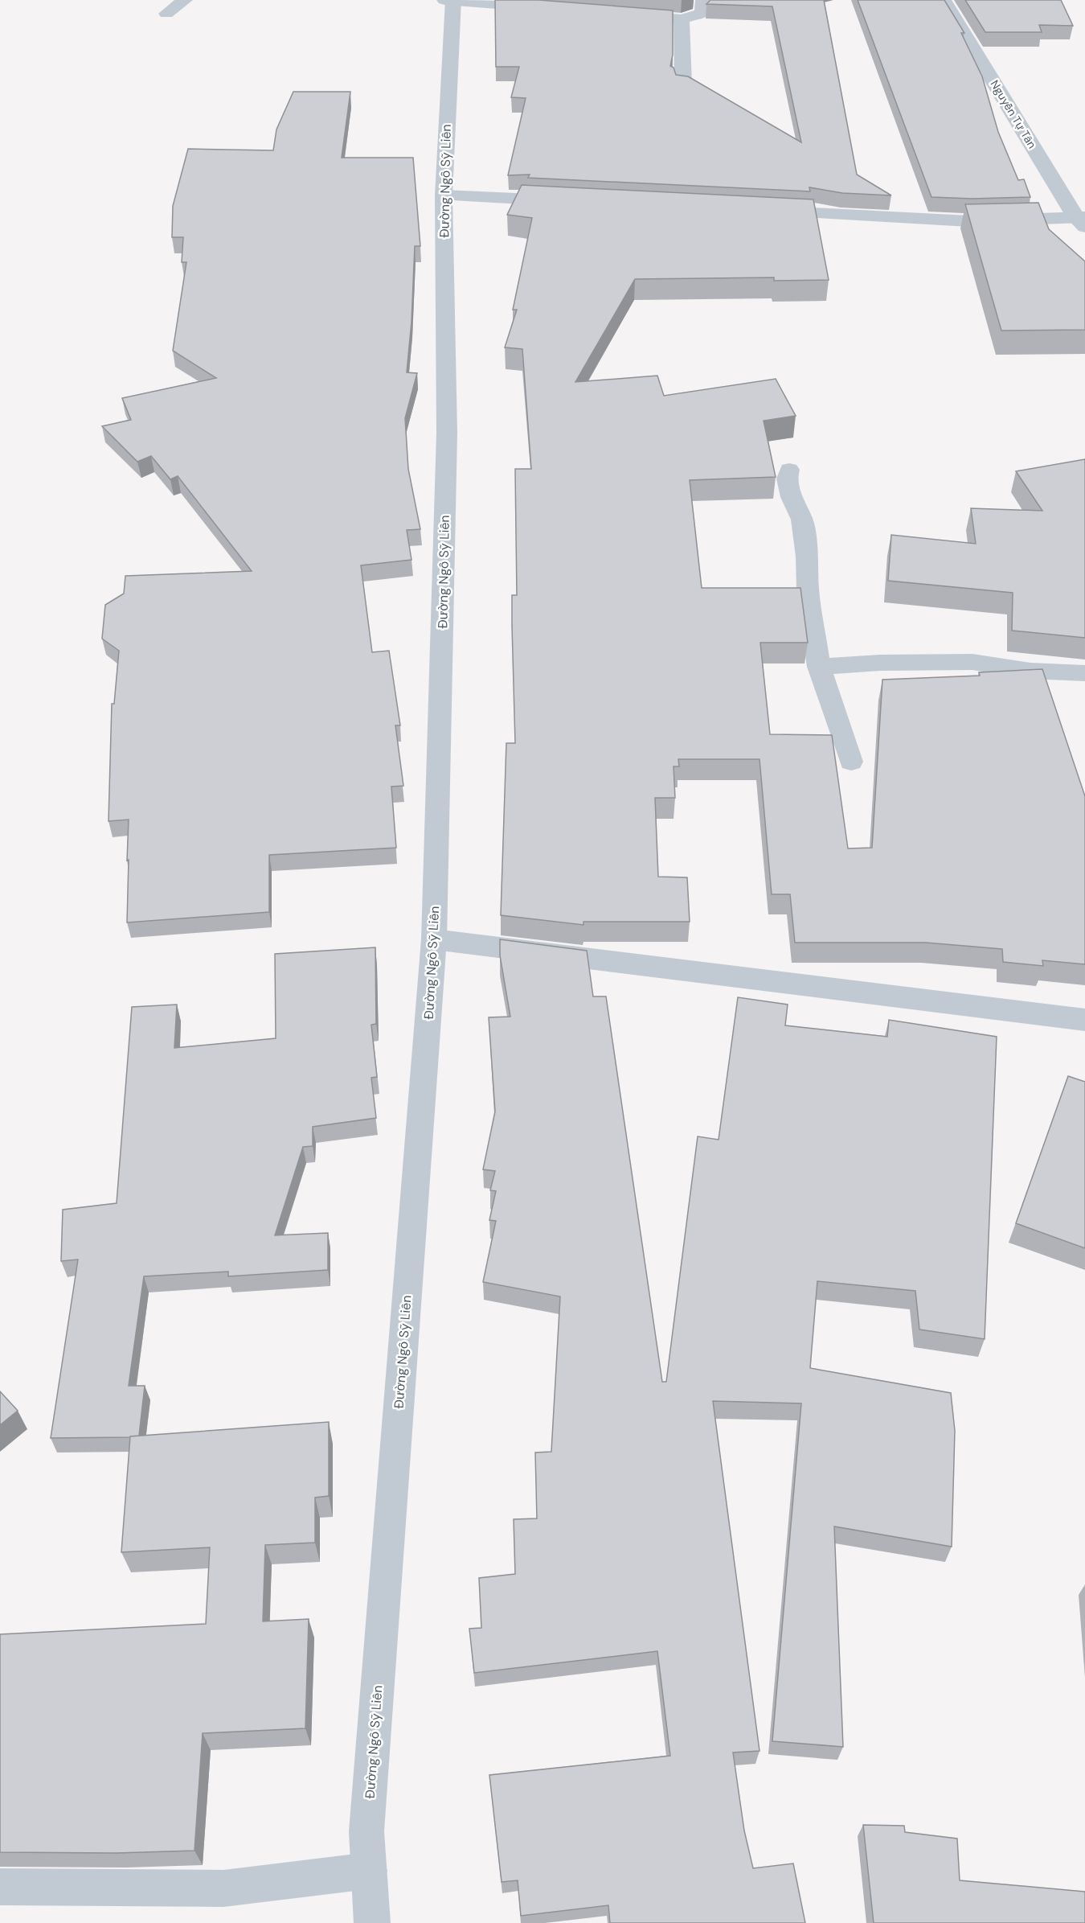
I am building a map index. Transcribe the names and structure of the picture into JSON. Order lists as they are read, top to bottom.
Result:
{
  "streets": {
    "street": ["Nguyễn Tự Tân", "Đường Ngô Sỹ Liên"]
  }
}
